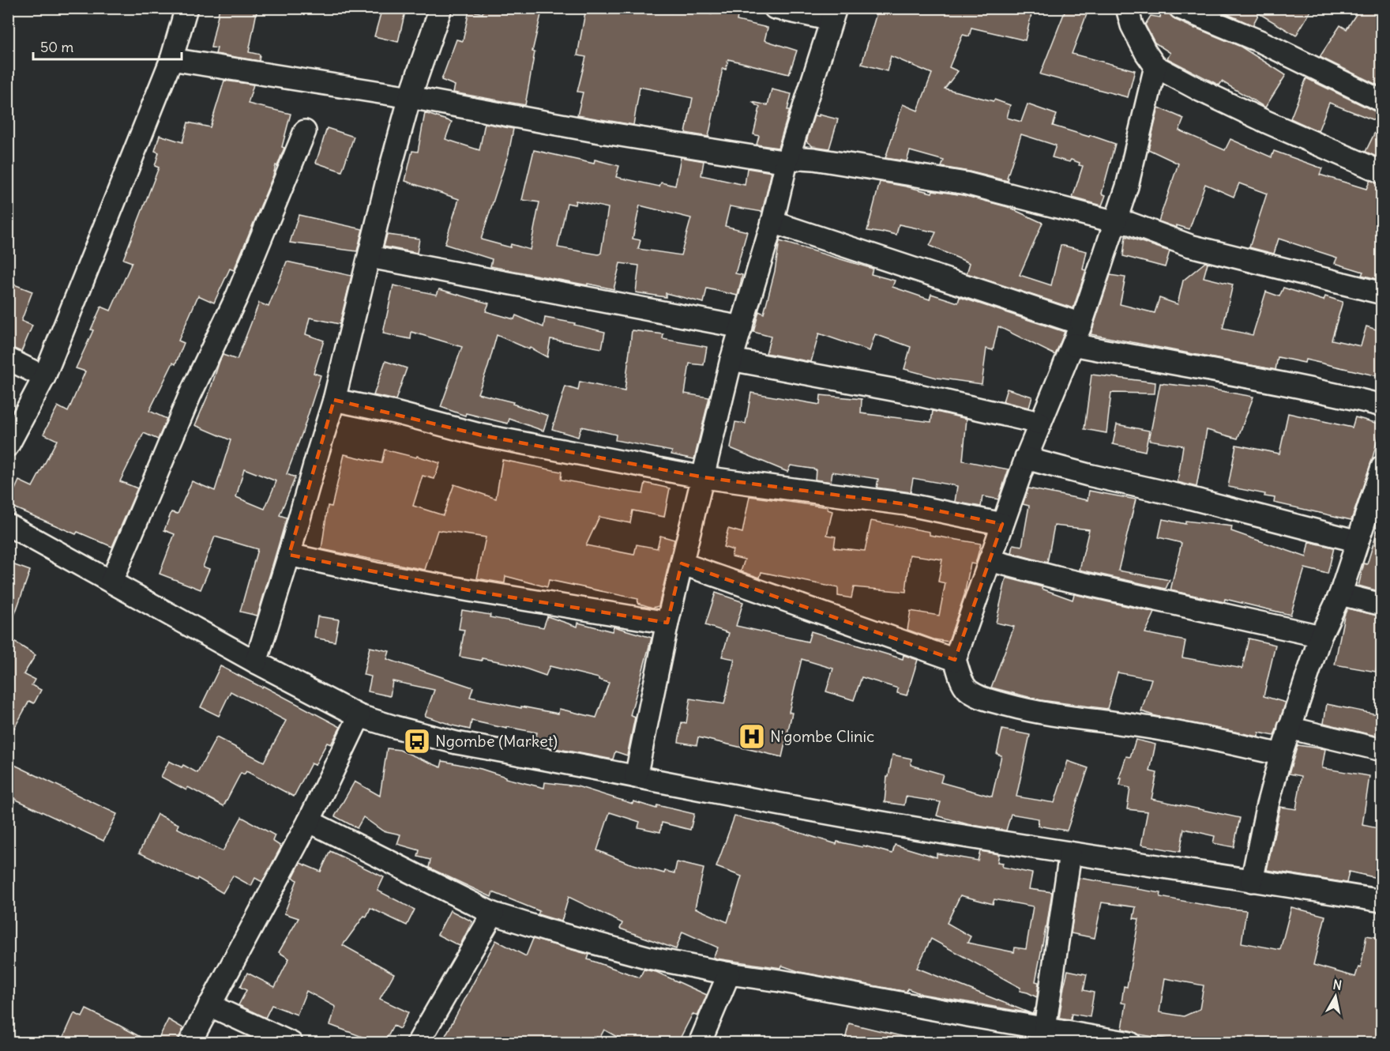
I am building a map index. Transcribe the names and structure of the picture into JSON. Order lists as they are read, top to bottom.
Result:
{
  "places": {
    "hospital": ["N'gombe Clinic"],
    "bus stop": ["Ngombe (Market)"]
  },
  "scale_bar": "50 m",
  "north": "top"
}
